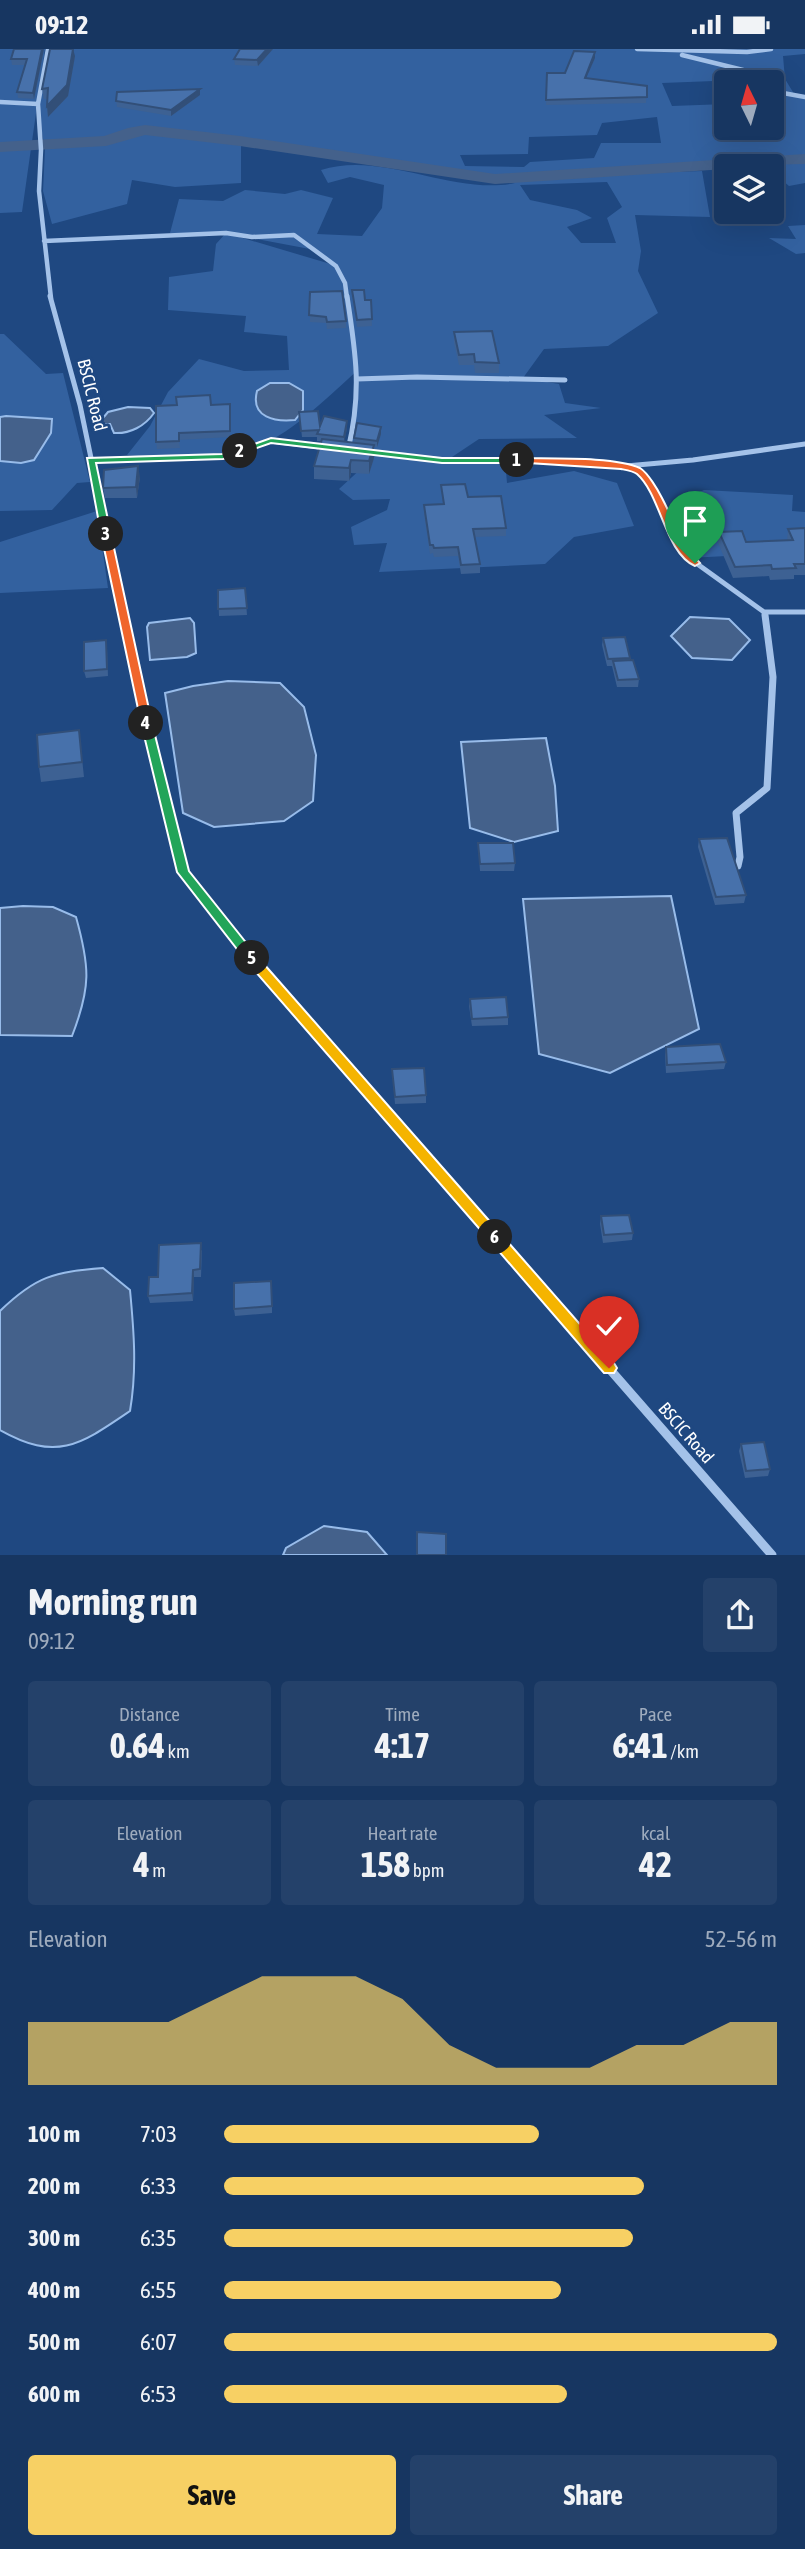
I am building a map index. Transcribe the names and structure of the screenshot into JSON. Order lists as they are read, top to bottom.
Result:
{
  "streets": {
    "street": ["BSCIC Road"]
  },
  "north": "top",
  "page": {
    "status": "09:12",
    "pins": [
      "2",
      "1",
      "3",
      "4",
      "5",
      "6"
    ],
    "heading": ["Morning run", "09:12"],
    "stats": [
      ["Distance", "0.64 km"],
      ["Time", "4:17"],
      ["Pace", "6:41 /km"],
      ["Elevation", "4 m"],
      ["Heart rate", "158 bpm"],
      ["kcal", "42"]
    ],
    "chart": ["Elevation", "52–56 m"],
    "list": [
      {
        "name": "100 m",
        "note": "7:03"
      },
      {
        "name": "200 m",
        "note": "6:33"
      },
      {
        "name": "300 m",
        "note": "6:35"
      },
      {
        "name": "400 m",
        "note": "6:55"
      },
      {
        "name": "500 m",
        "note": "6:07"
      },
      {
        "name": "600 m",
        "note": "6:53"
      }
    ],
    "buttons": ["Save", "Share"]
  }
}
